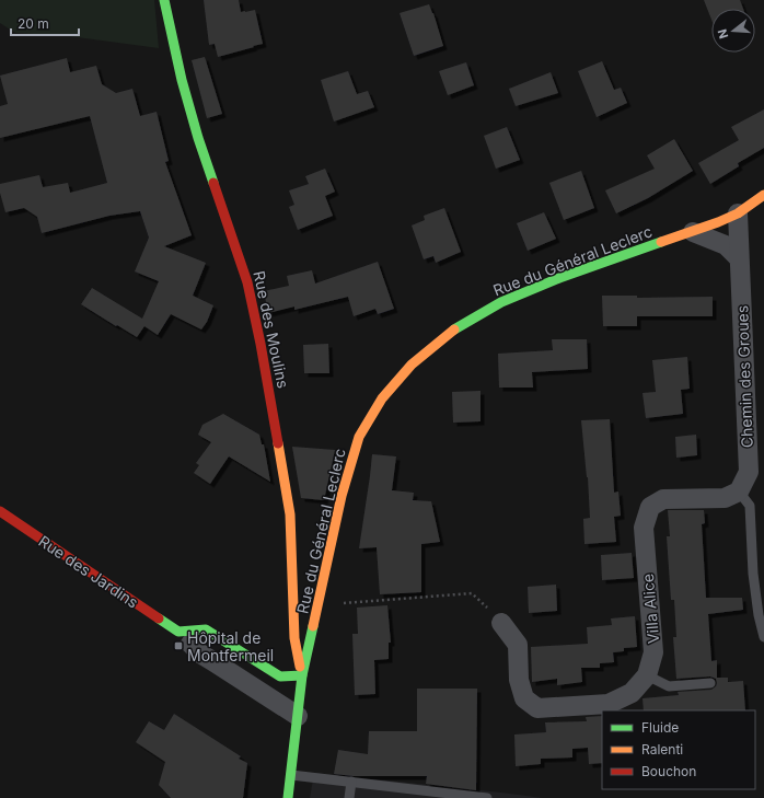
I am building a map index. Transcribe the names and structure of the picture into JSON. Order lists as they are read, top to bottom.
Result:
{
  "streets": {
    "street": [
      "Rue du Général Leclerc",
      "Rue des Moulins",
      "Chemin des Groues",
      "Rue des Jardins",
      "Villa Alice"
    ]
  },
  "crossings": [
    ["Rue du Général Leclerc", "Rue des Moulins"],
    ["Rue du Général Leclerc", "Chemin des Groues"],
    ["Rue du Général Leclerc", "Rue des Jardins"],
    ["Chemin des Groues", "Villa Alice"]
  ],
  "places": {
    "transit": ["Hôpital de Montfermeil"]
  },
  "legend": ["Fluide", "Ralenti", "Bouchon"],
  "scale_bar": "20 m",
  "north": "left"
}
